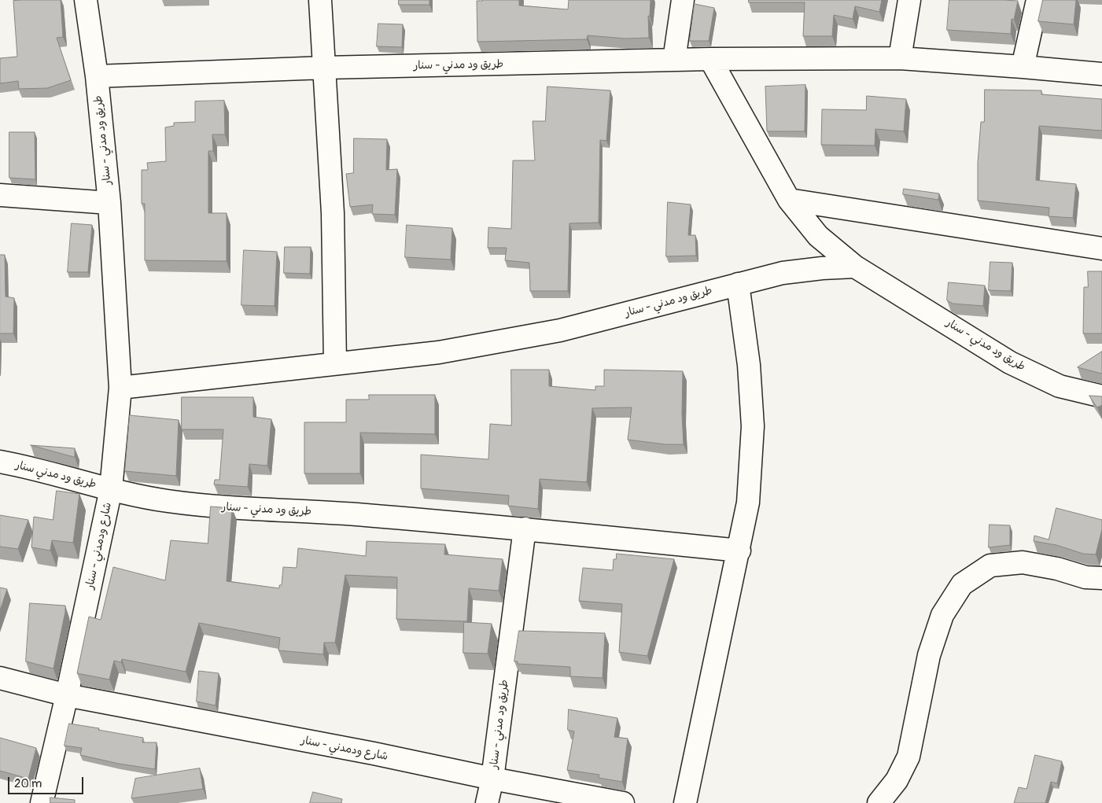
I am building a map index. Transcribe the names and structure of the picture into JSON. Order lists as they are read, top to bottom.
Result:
{
  "streets": {
    "street": ["طريق ود مدني - سنار", "طريق ود مدني سنار", "شارع ودمدني - سنار"]
  },
  "crossings": [
    ["طريق ود مدني - سنار", "طريق ود مدني سنار"],
    ["طريق ود مدني - سنار", "شارع ودمدني - سنار"],
    ["طريق ود مدني سنار", "شارع ودمدني - سنار"]
  ],
  "scale_bar": "20 m"
}
